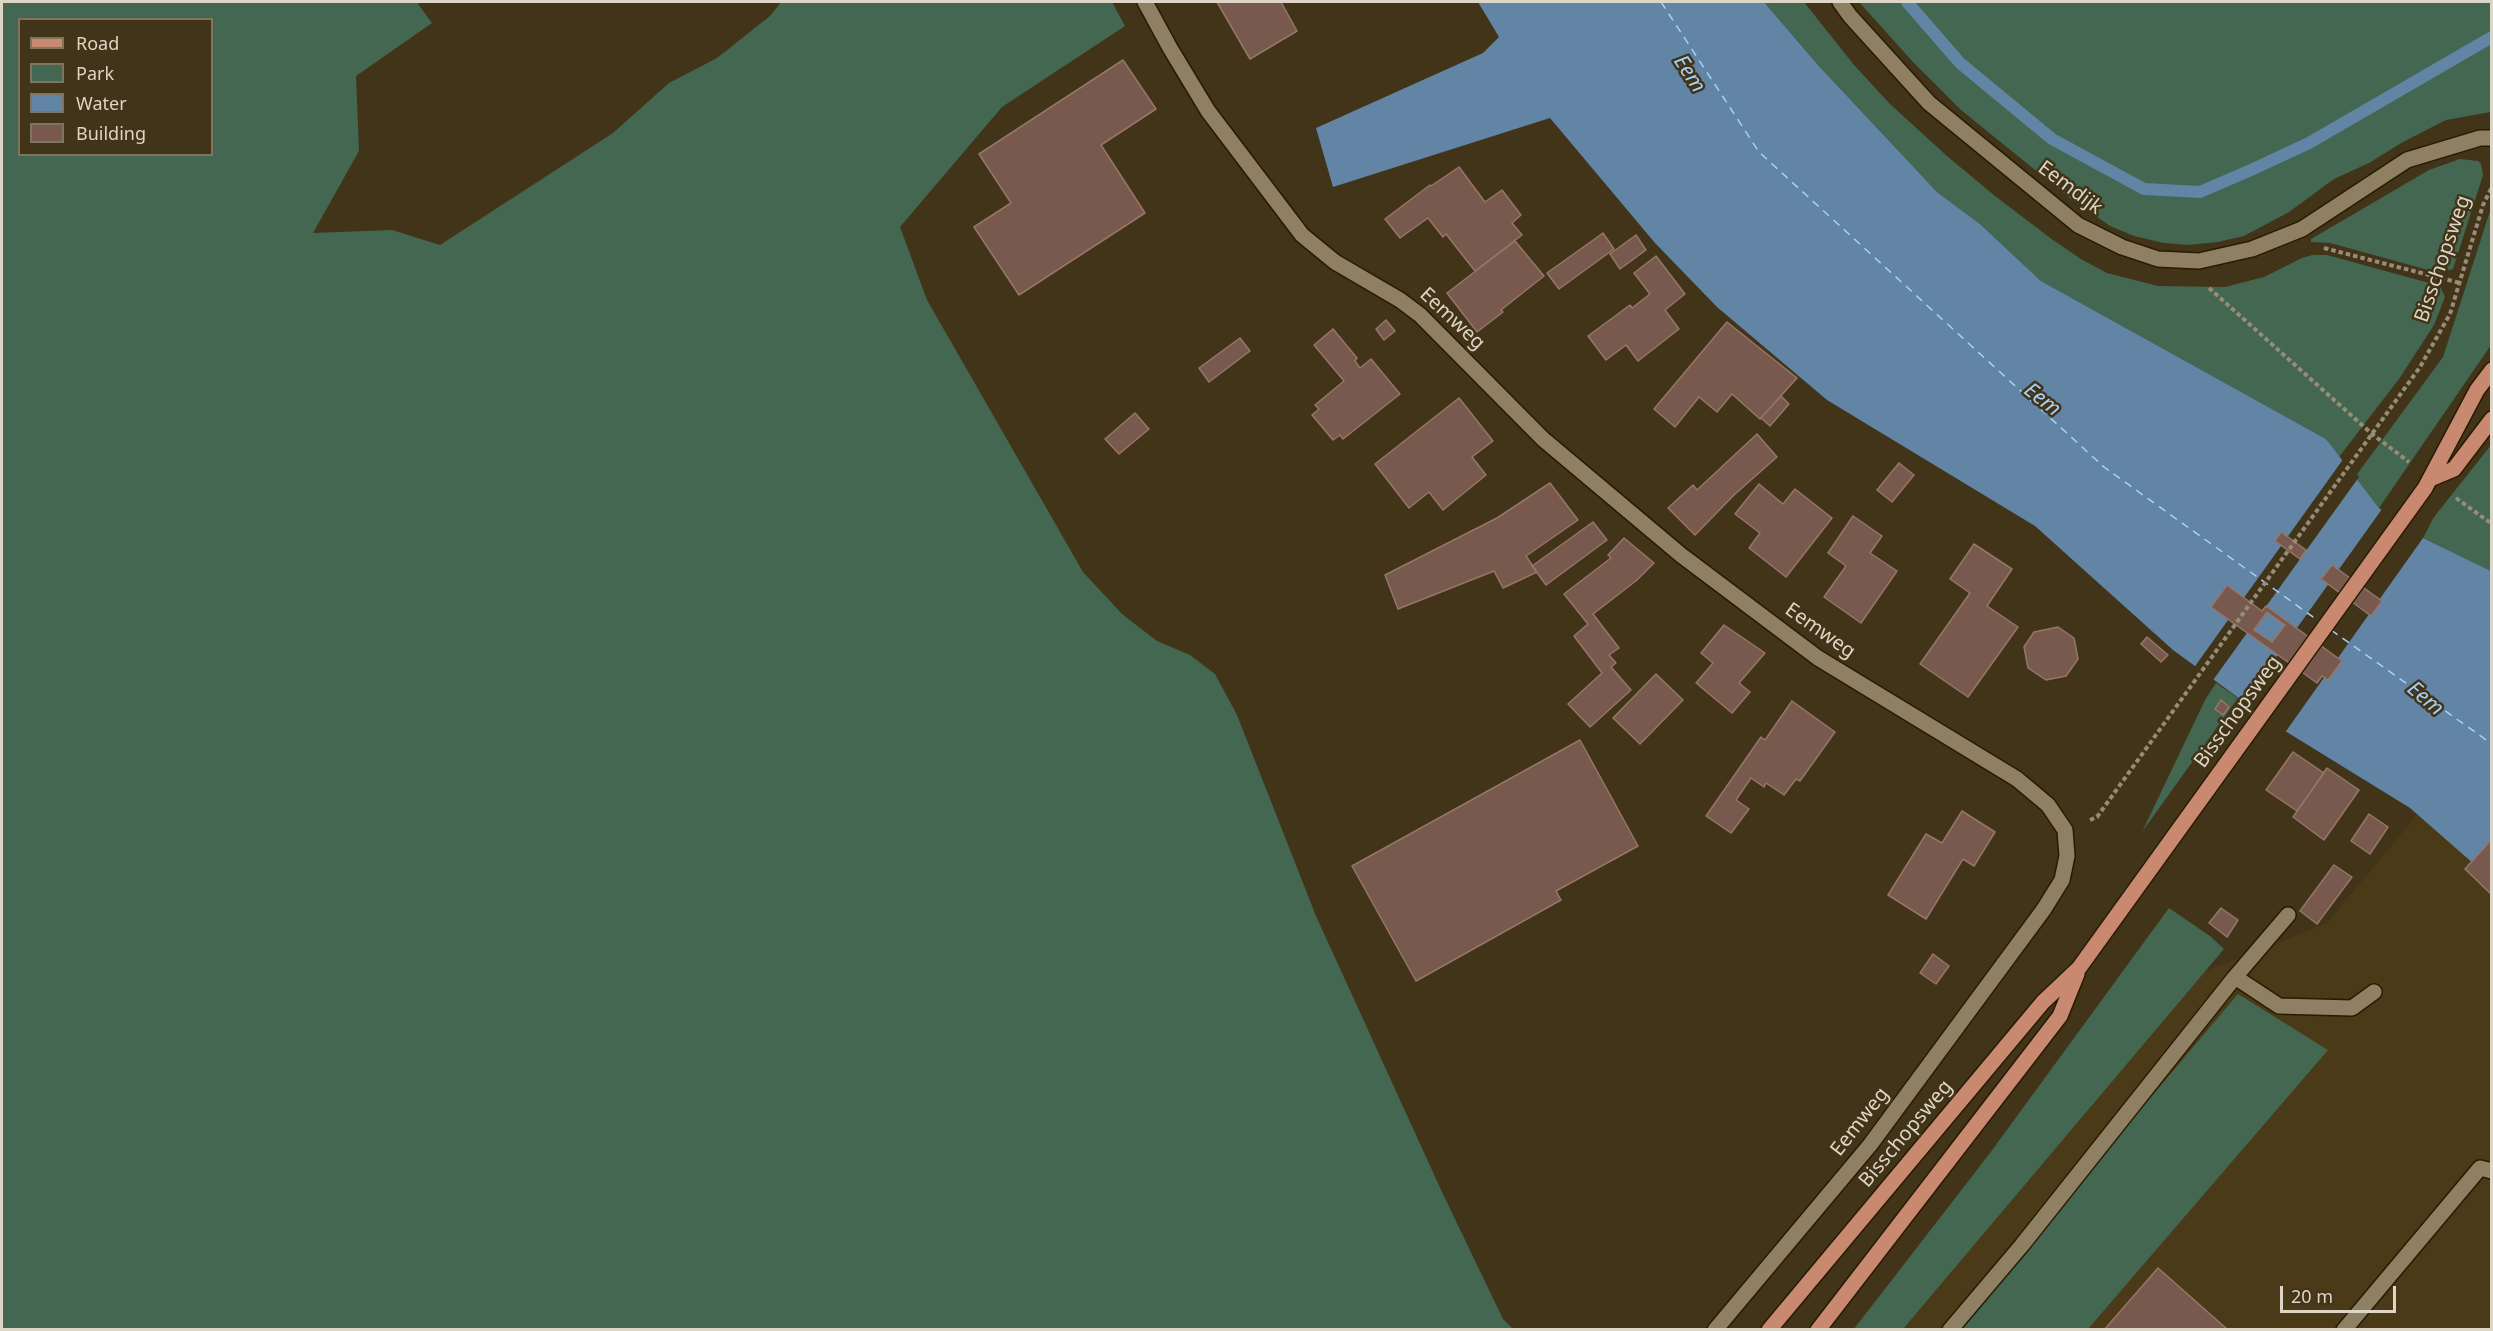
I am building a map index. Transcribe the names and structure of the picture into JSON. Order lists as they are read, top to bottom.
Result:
{
  "streets": {
    "main road": ["Bisschopsweg"],
    "street": ["Eemdijk", "Eemweg"]
  },
  "crossings": [
    ["Bisschopsweg", "Eemweg"]
  ],
  "water": ["Eem"],
  "legend": [
    "Road",
    "Park",
    "Water",
    "Building"
  ],
  "scale_bar": "20 m"
}
